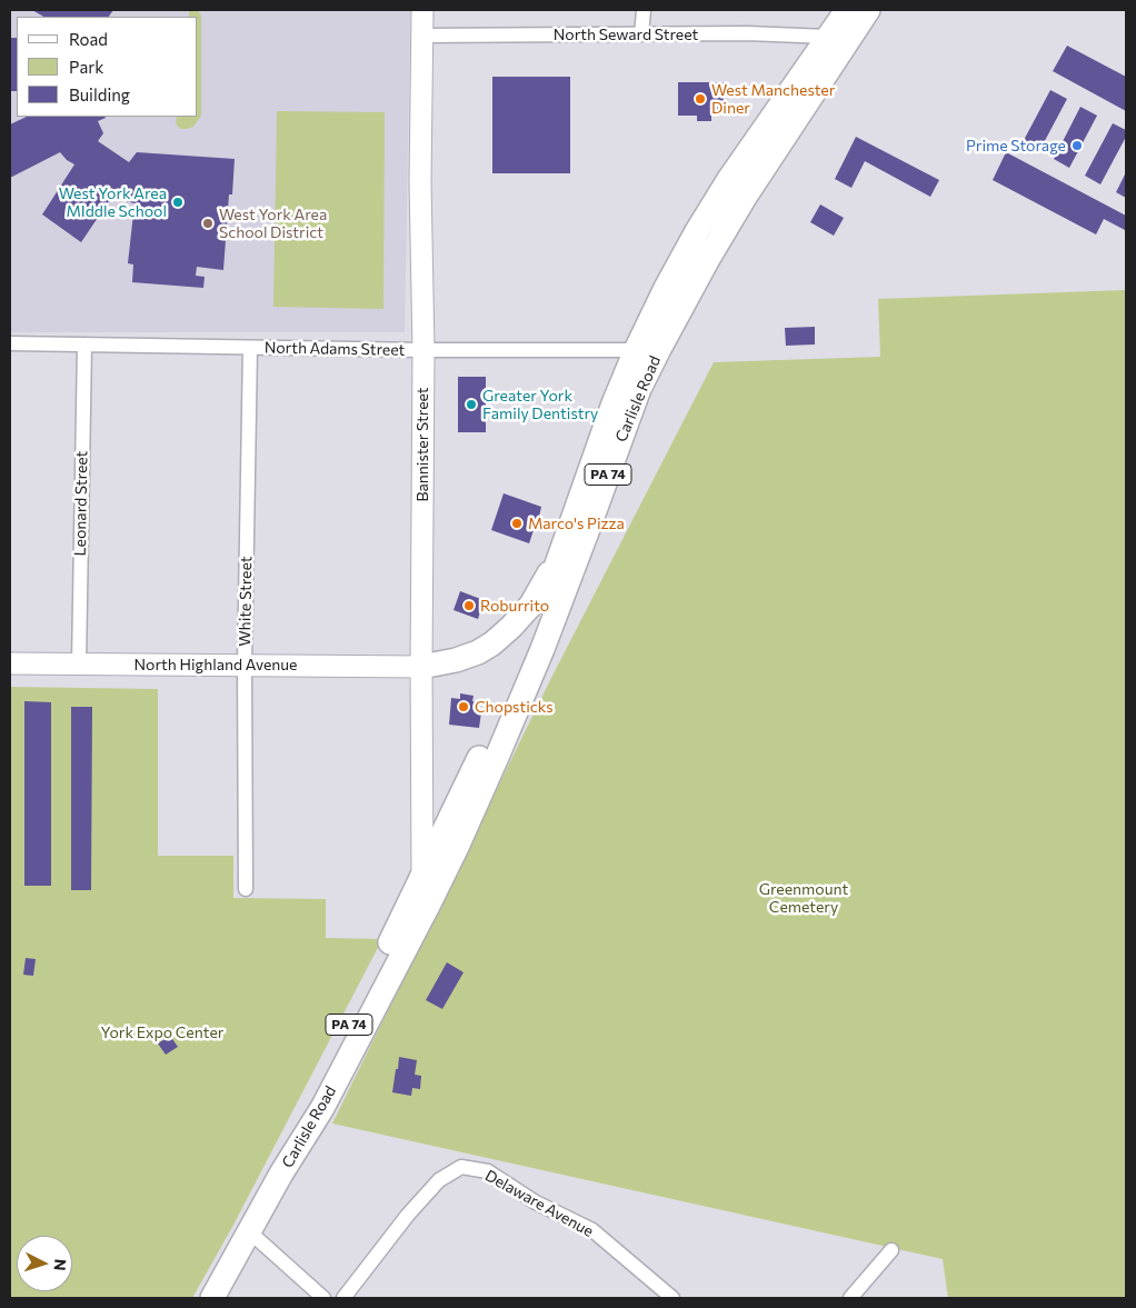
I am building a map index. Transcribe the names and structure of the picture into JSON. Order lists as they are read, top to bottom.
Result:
{
  "streets": {
    "main road": ["Carlisle Road", "PA 74"],
    "street": [
      "North Seward Street",
      "North Adams Street",
      "Bannister Street",
      "Leonard Street",
      "White Street",
      "North Highland Avenue",
      "Delaware Avenue"
    ]
  },
  "crossings": [
    ["North Seward Street", "Carlisle Road"],
    ["North Seward Street", "Bannister Street"],
    ["North Adams Street", "Carlisle Road"],
    ["North Adams Street", "Bannister Street"],
    ["North Adams Street", "Leonard Street"],
    ["North Adams Street", "White Street"],
    ["Carlisle Road", "Bannister Street"],
    ["Carlisle Road", "PA 74"],
    ["Bannister Street", "North Highland Avenue"],
    ["Leonard Street", "North Highland Avenue"],
    ["White Street", "North Highland Avenue"]
  ],
  "parks": ["Greenmount Cemetery", "York Expo Center"],
  "places": [
    "West Manchester Diner",
    "Prime Storage",
    "West York Area MIddle School",
    "West York Area School District",
    "Greater York Family Dentistry",
    "Marco's Pizza",
    "Roburrito",
    "Chopsticks"
  ],
  "legend": ["Road", "Park", "Building"],
  "north": "right"
}
